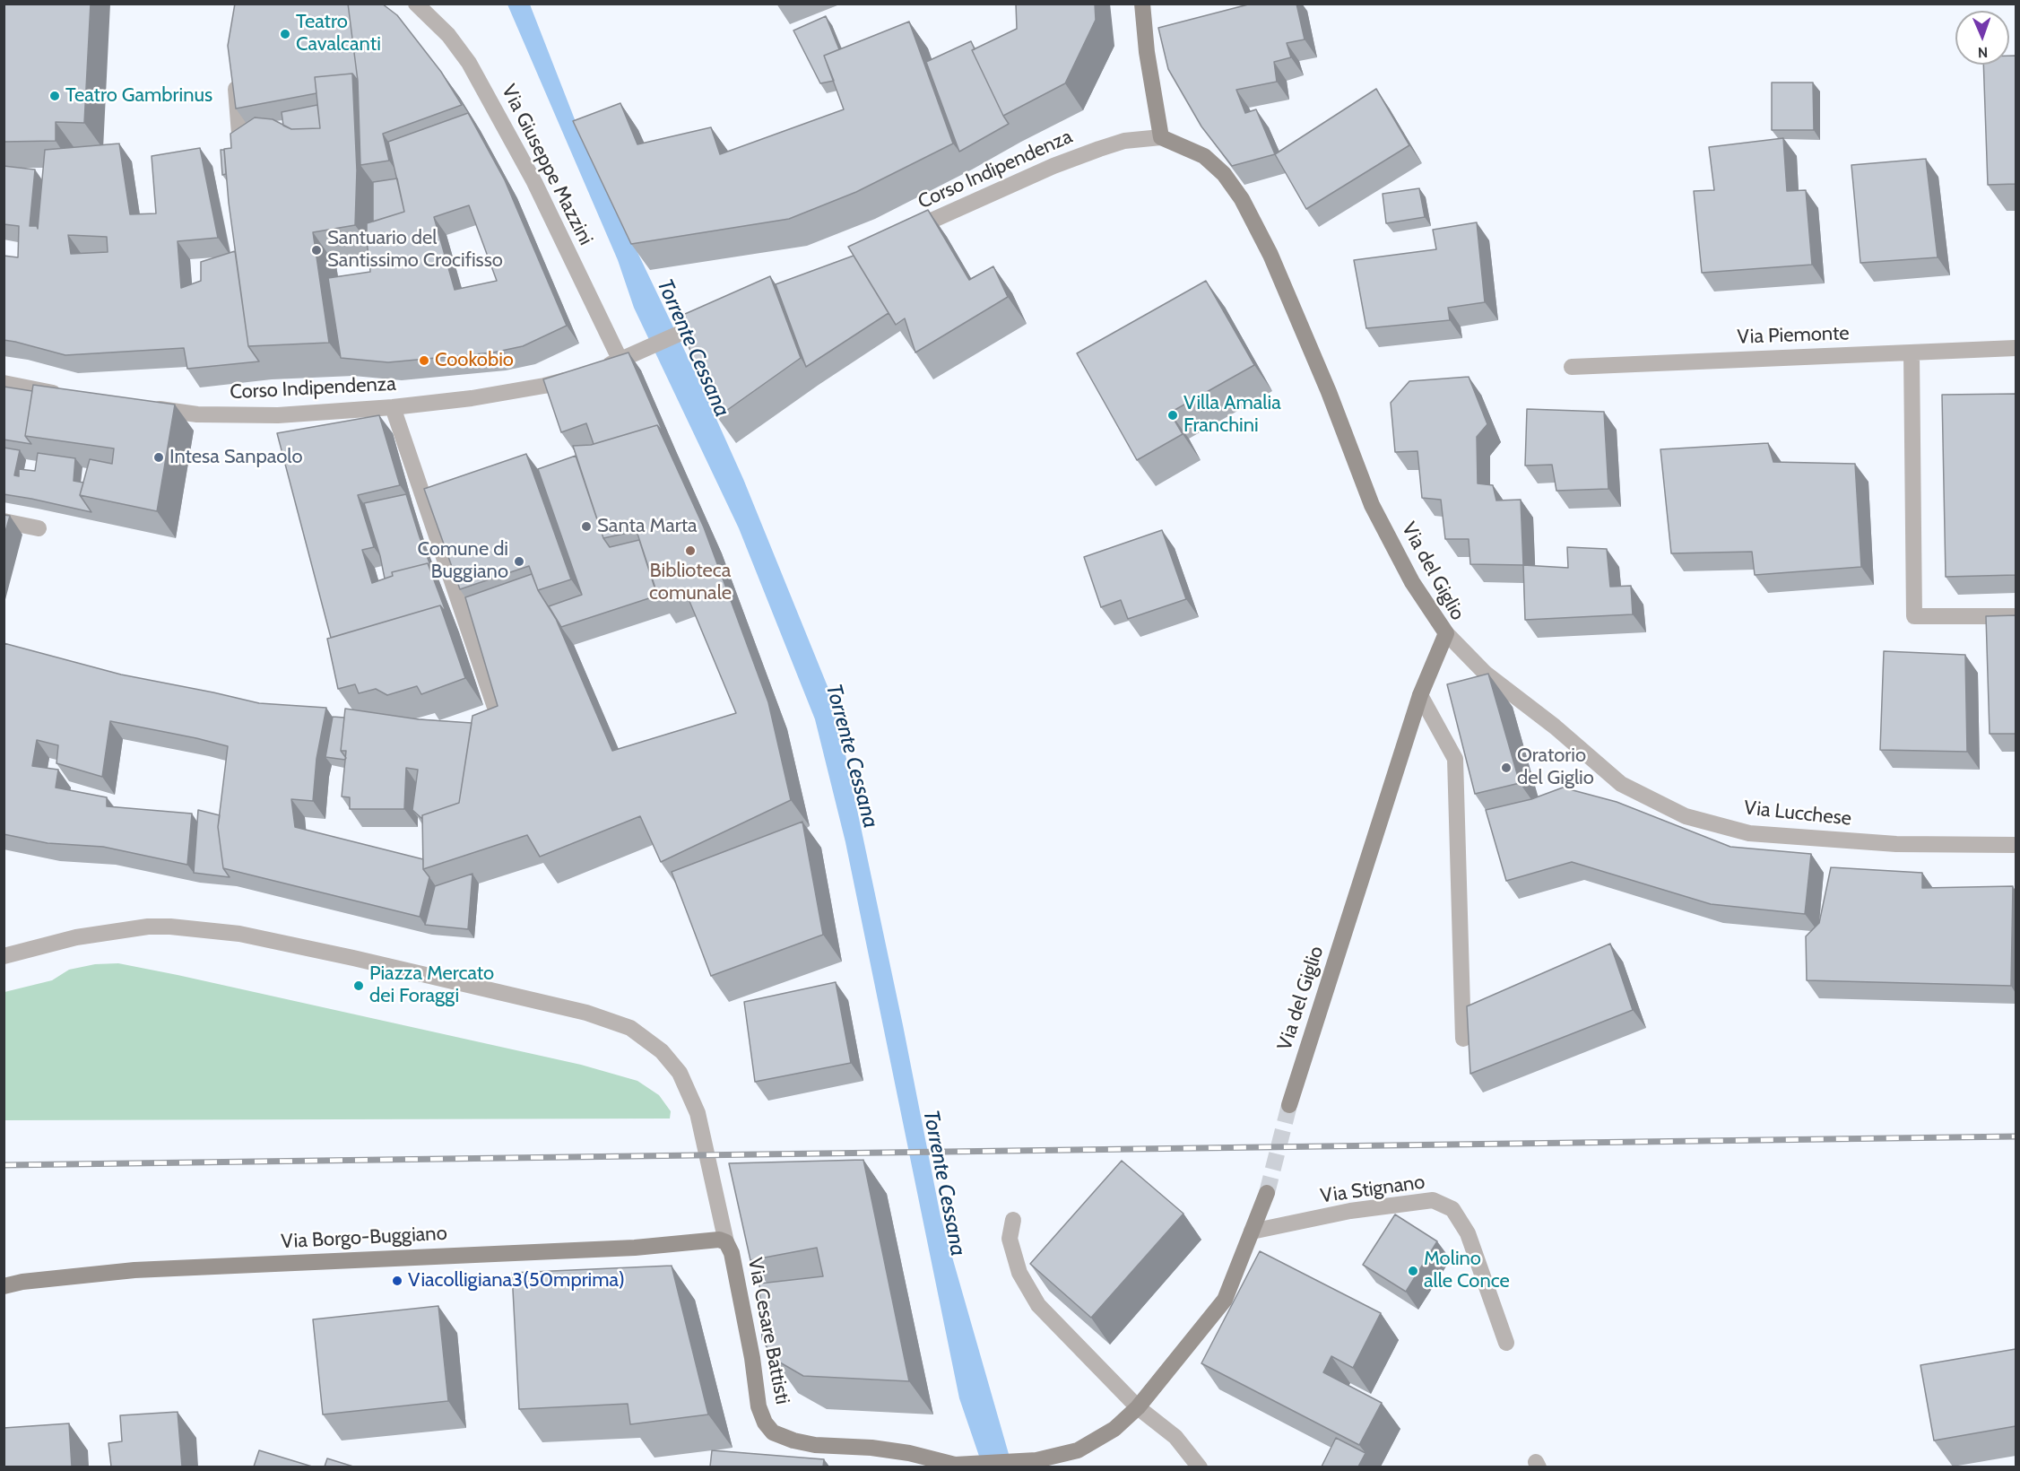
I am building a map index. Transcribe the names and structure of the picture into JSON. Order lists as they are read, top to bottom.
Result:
{
  "streets": {
    "street": [
      "Via Giuseppe Mazzini",
      "Corso Indipendenza",
      "Via Piemonte",
      "Via del Giglio",
      "Via Lucchese",
      "Via Stignano",
      "Via Borgo-Buggiano",
      "Via Cesare Battisti"
    ]
  },
  "crossings": [
    ["Via Giuseppe Mazzini", "Corso Indipendenza"],
    ["Corso Indipendenza", "Via del Giglio"],
    ["Via del Giglio", "Via Lucchese"],
    ["Via Borgo-Buggiano", "Via Cesare Battisti"]
  ],
  "water": ["Torrente Cessana"],
  "places": [
    "Teatro Cavalcanti",
    "Teatro Gambrinus",
    "Santuario del Santissimo Crocifisso",
    "Cookobio",
    "Villa Amalia Franchini",
    "Intesa Sanpaolo",
    "Santa Marta",
    "Biblioteca comunale",
    "Comune di Buggiano",
    "Oratorio del Giglio",
    "Piazza Mercato dei Foraggi",
    "Molino alle Conce",
    "Viacolligiana3(50mprima)"
  ],
  "north": "bottom"
}
